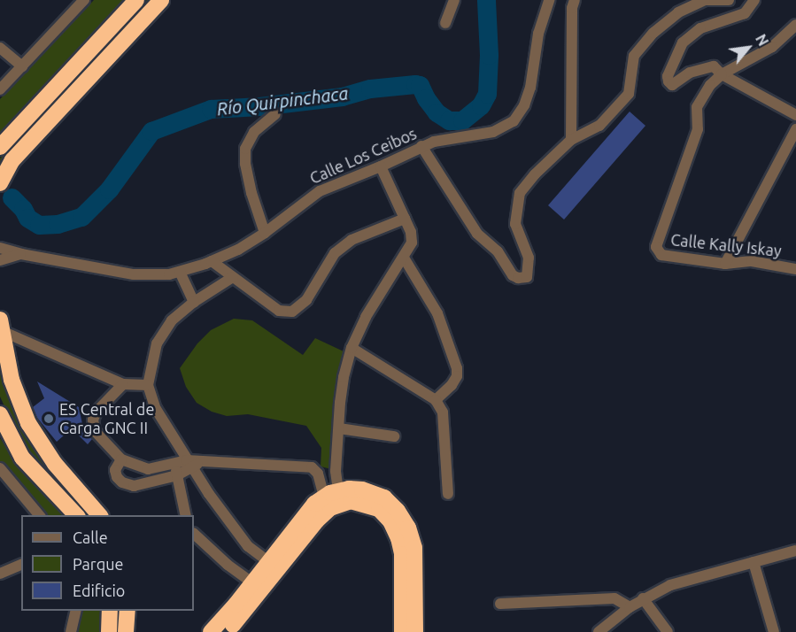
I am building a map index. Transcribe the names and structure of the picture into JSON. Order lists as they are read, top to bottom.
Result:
{
  "streets": {
    "street": ["Calle Los Ceibos", "Calle Kally Iskay"]
  },
  "water": ["Río Quirpinchaca"],
  "places": ["ES Central de Carga GNC II"],
  "legend": ["Calle", "Parque", "Edificio"],
  "north": "top right"
}
